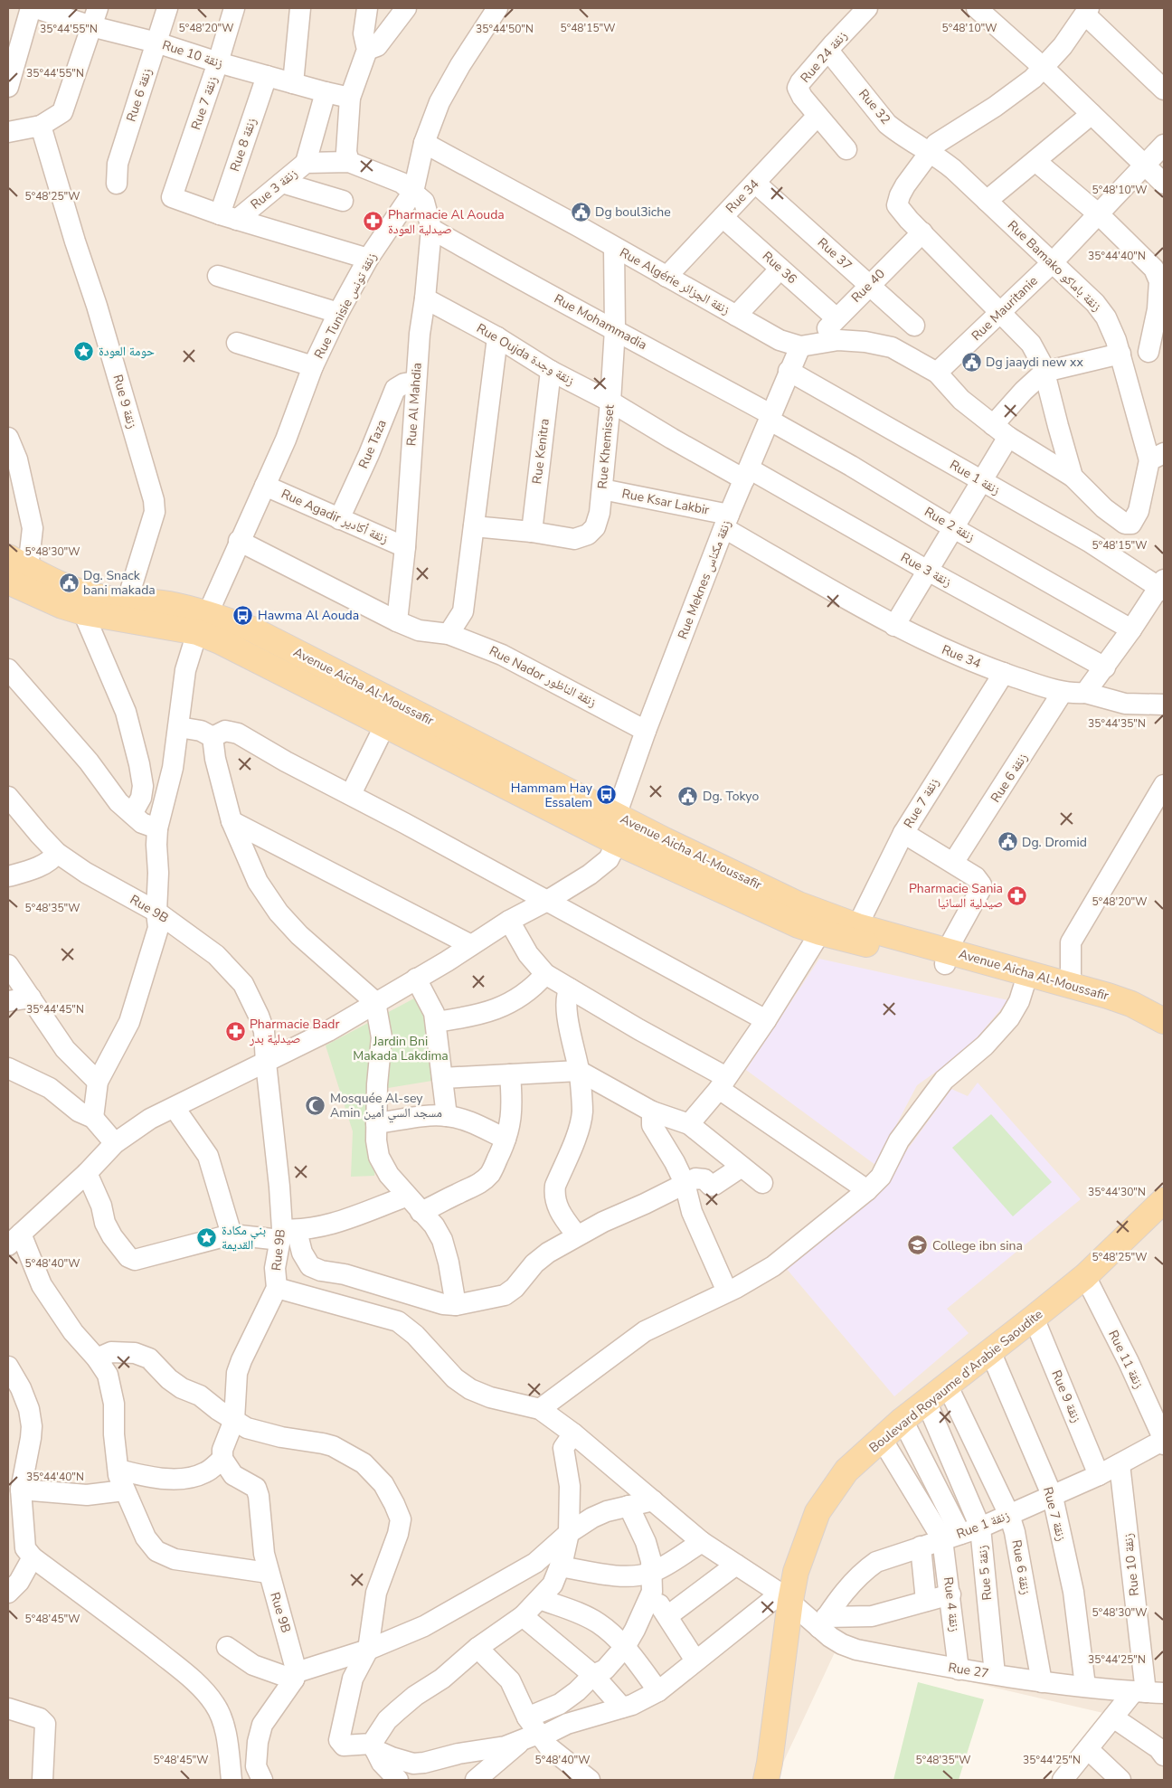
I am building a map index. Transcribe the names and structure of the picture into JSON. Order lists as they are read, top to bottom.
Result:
{
  "streets": {
    "main road": ["Avenue Aicha Al-Moussafir", "Boulevard Royaume d'Arabie Saoudite"],
    "street": [
      "Rue 10 زنقة",
      "Rue 24 زنقة",
      "Rue 6 زنقة",
      "Rue 7 زنقة",
      "Rue 32",
      "Rue 8 زنقة",
      "Rue 3 زنقة",
      "Rue 34",
      "Rue 37",
      "Rue Bamako زنقة باماكو",
      "Rue 36",
      "Rue Algérie زنقة الجزائر",
      "Rue 40",
      "Rue Tunisie زنقة تونس",
      "Rue Mauritanie",
      "Rue Mohammadia",
      "Rue Oujda زنقة وجدة",
      "Rue 9 زنقة",
      "Rue Al Mahdia",
      "Rue Taza",
      "Rue Khemisset",
      "Rue Kenitra",
      "Rue 1 زنقة",
      "Rue Ksar Lakbir",
      "Rue Agadir زنقة أكادير",
      "Rue 2 زنقة",
      "Rue Meknes زنقة مكناس",
      "Rue Nador زنقة الناظور",
      "Rue 9B",
      "Rue 11 زنقة",
      "Rue 5 زنقة",
      "Rue 4 زنقة",
      "Rue 27"
    ]
  },
  "crossings": [
    ["Rue 10 زنقة", "Rue 6 زنقة"],
    ["Rue 10 زنقة", "Rue 7 زنقة"],
    ["Rue 10 زنقة", "Rue 8 زنقة"],
    ["Rue 10 زنقة", "Rue 1 زنقة"],
    ["Rue 10 زنقة", "Rue 27"],
    ["Rue 24 زنقة", "Rue 32"],
    ["Rue 24 زنقة", "Rue 34"],
    ["Rue 6 زنقة", "Rue 34"],
    ["Rue 6 زنقة", "Rue 1 زنقة"],
    ["Rue 6 زنقة", "Boulevard Royaume d'Arabie Saoudite"],
    ["Rue 6 زنقة", "Rue 27"],
    ["Rue 7 زنقة", "Rue 8 زنقة"],
    ["Rue 7 زنقة", "Rue 3 زنقة"],
    ["Rue 7 زنقة", "Rue 34"],
    ["Rue 7 زنقة", "Rue 1 زنقة"],
    ["Rue 7 زنقة", "Avenue Aicha Al-Moussafir"],
    ["Rue 7 زنقة", "Boulevard Royaume d'Arabie Saoudite"],
    ["Rue 7 زنقة", "Rue 27"],
    ["Rue 32", "Rue Bamako زنقة باماكو"],
    ["Rue 8 زنقة", "Rue 3 زنقة"],
    ["Rue 3 زنقة", "Rue Tunisie زنقة تونس"],
    ["Rue 3 زنقة", "Rue Oujda زنقة وجدة"],
    ["Rue 3 زنقة", "Rue Al Mahdia"],
    ["Rue 3 زنقة", "Rue Meknes زنقة مكناس"],
    ["Rue 34", "Rue 37"],
    ["Rue 34", "Rue 36"],
    ["Rue 34", "Rue Algérie زنقة الجزائر"],
    ["Rue 34", "Rue Ksar Lakbir"],
    ["Rue 34", "Rue Meknes زنقة مكناس"],
    ["Rue 37", "Rue 40"],
    ["Rue Bamako زنقة باماكو", "Rue Algérie زنقة الجزائر"],
    ["Rue Bamako زنقة باماكو", "Rue Mauritanie"],
    ["Rue 36", "Rue 40"],
    ["Rue Algérie زنقة الجزائر", "Rue 40"],
    ["Rue Algérie زنقة الجزائر", "Rue Tunisie زنقة تونس"],
    ["Rue Algérie زنقة الجزائر", "Rue Mauritanie"],
    ["Rue Algérie زنقة الجزائر", "Rue Khemisset"],
    ["Rue Algérie زنقة الجزائر", "Rue Meknes زنقة مكناس"],
    ["Rue 40", "Rue Meknes زنقة مكناس"],
    ["Rue Tunisie زنقة تونس", "Rue Al Mahdia"],
    ["Rue Tunisie زنقة تونس", "Rue Agadir زنقة أكادير"],
    ["Rue Tunisie زنقة تونس", "Rue Nador زنقة الناظور"],
    ["Rue Tunisie زنقة تونس", "Avenue Aicha Al-Moussafir"],
    ["Rue Tunisie زنقة تونس", "Rue 9B"],
    ["Rue Mohammadia", "Rue Al Mahdia"],
    ["Rue Mohammadia", "Rue Khemisset"],
    ["Rue Mohammadia", "Rue 2 زنقة"],
    ["Rue Mohammadia", "Rue Meknes زنقة مكناس"],
    ["Rue Oujda زنقة وجدة", "Rue Al Mahdia"],
    ["Rue Oujda زنقة وجدة", "Rue Khemisset"],
    ["Rue Oujda زنقة وجدة", "Rue Kenitra"],
    ["Rue Oujda زنقة وجدة", "Rue Meknes زنقة مكناس"],
    ["Rue 9 زنقة", "Rue 1 زنقة"],
    ["Rue 9 زنقة", "Avenue Aicha Al-Moussafir"],
    ["Rue 9 زنقة", "Boulevard Royaume d'Arabie Saoudite"],
    ["Rue Al Mahdia", "Rue Taza"],
    ["Rue Al Mahdia", "Rue Agadir زنقة أكادير"],
    ["Rue Al Mahdia", "Rue Nador زنقة الناظور"],
    ["Rue Taza", "Rue Agadir زنقة أكادير"],
    ["Rue Khemisset", "Rue Kenitra"],
    ["Rue Khemisset", "Rue Ksar Lakbir"],
    ["Rue 1 زنقة", "Rue Meknes زنقة مكناس"],
    ["Rue 1 زنقة", "Rue 11 زنقة"],
    ["Rue 1 زنقة", "Rue 5 زنقة"],
    ["Rue 1 زنقة", "Rue 4 زنقة"],
    ["Rue 1 زنقة", "Rue 27"],
    ["Rue Ksar Lakbir", "Rue Meknes زنقة مكناس"],
    ["Rue 2 زنقة", "Rue Meknes زنقة مكناس"],
    ["Rue Meknes زنقة مكناس", "Rue Nador زنقة الناظور"],
    ["Rue Meknes زنقة مكناس", "Avenue Aicha Al-Moussafir"],
    ["Rue 11 زنقة", "Boulevard Royaume d'Arabie Saoudite"],
    ["Boulevard Royaume d'Arabie Saoudite", "Rue 5 زنقة"],
    ["Boulevard Royaume d'Arabie Saoudite", "Rue 4 زنقة"],
    ["Boulevard Royaume d'Arabie Saoudite", "Rue 27"],
    ["Rue 5 زنقة", "Rue 27"],
    ["Rue 4 زنقة", "Rue 27"]
  ],
  "parks": ["Jardin Bni Makada Lakdima"],
  "places": {
    "public building": [
      "Dg boul3iche",
      "Dg jaaydi new xx",
      "Dg. Snack bani makada",
      "Dg. Tokyo",
      "Dg. Dromid"
    ],
    "pharmacy": ["Pharmacie Al Aouda صيدلية العودة", "Pharmacie Sania صيدلية السانيا", "Pharmacie Badr صيدلية بدر"],
    "place": ["حومة العودة", "بني مكادة القديمة"],
    "bus stop": ["Hawma Al Aouda", "Hammam Hay Essalem"],
    "mosque": ["Mosquée Al-sey Amin مسجد السي أمين"],
    "school or university": ["College ibn sina"]
  },
  "coordinates": [
    "5°48'20\"W",
    "5°48'15\"W",
    "5°48'10\"W",
    "35°44'55\"N",
    "35°44'50\"N",
    "5°48'25\"W",
    "35°44'40\"N",
    "5°48'30\"W",
    "35°44'35\"N",
    "5°48'35\"W",
    "35°44'45\"N",
    "35°44'30\"N",
    "5°48'40\"W",
    "5°48'45\"W",
    "35°44'25\"N"
  ]
}
